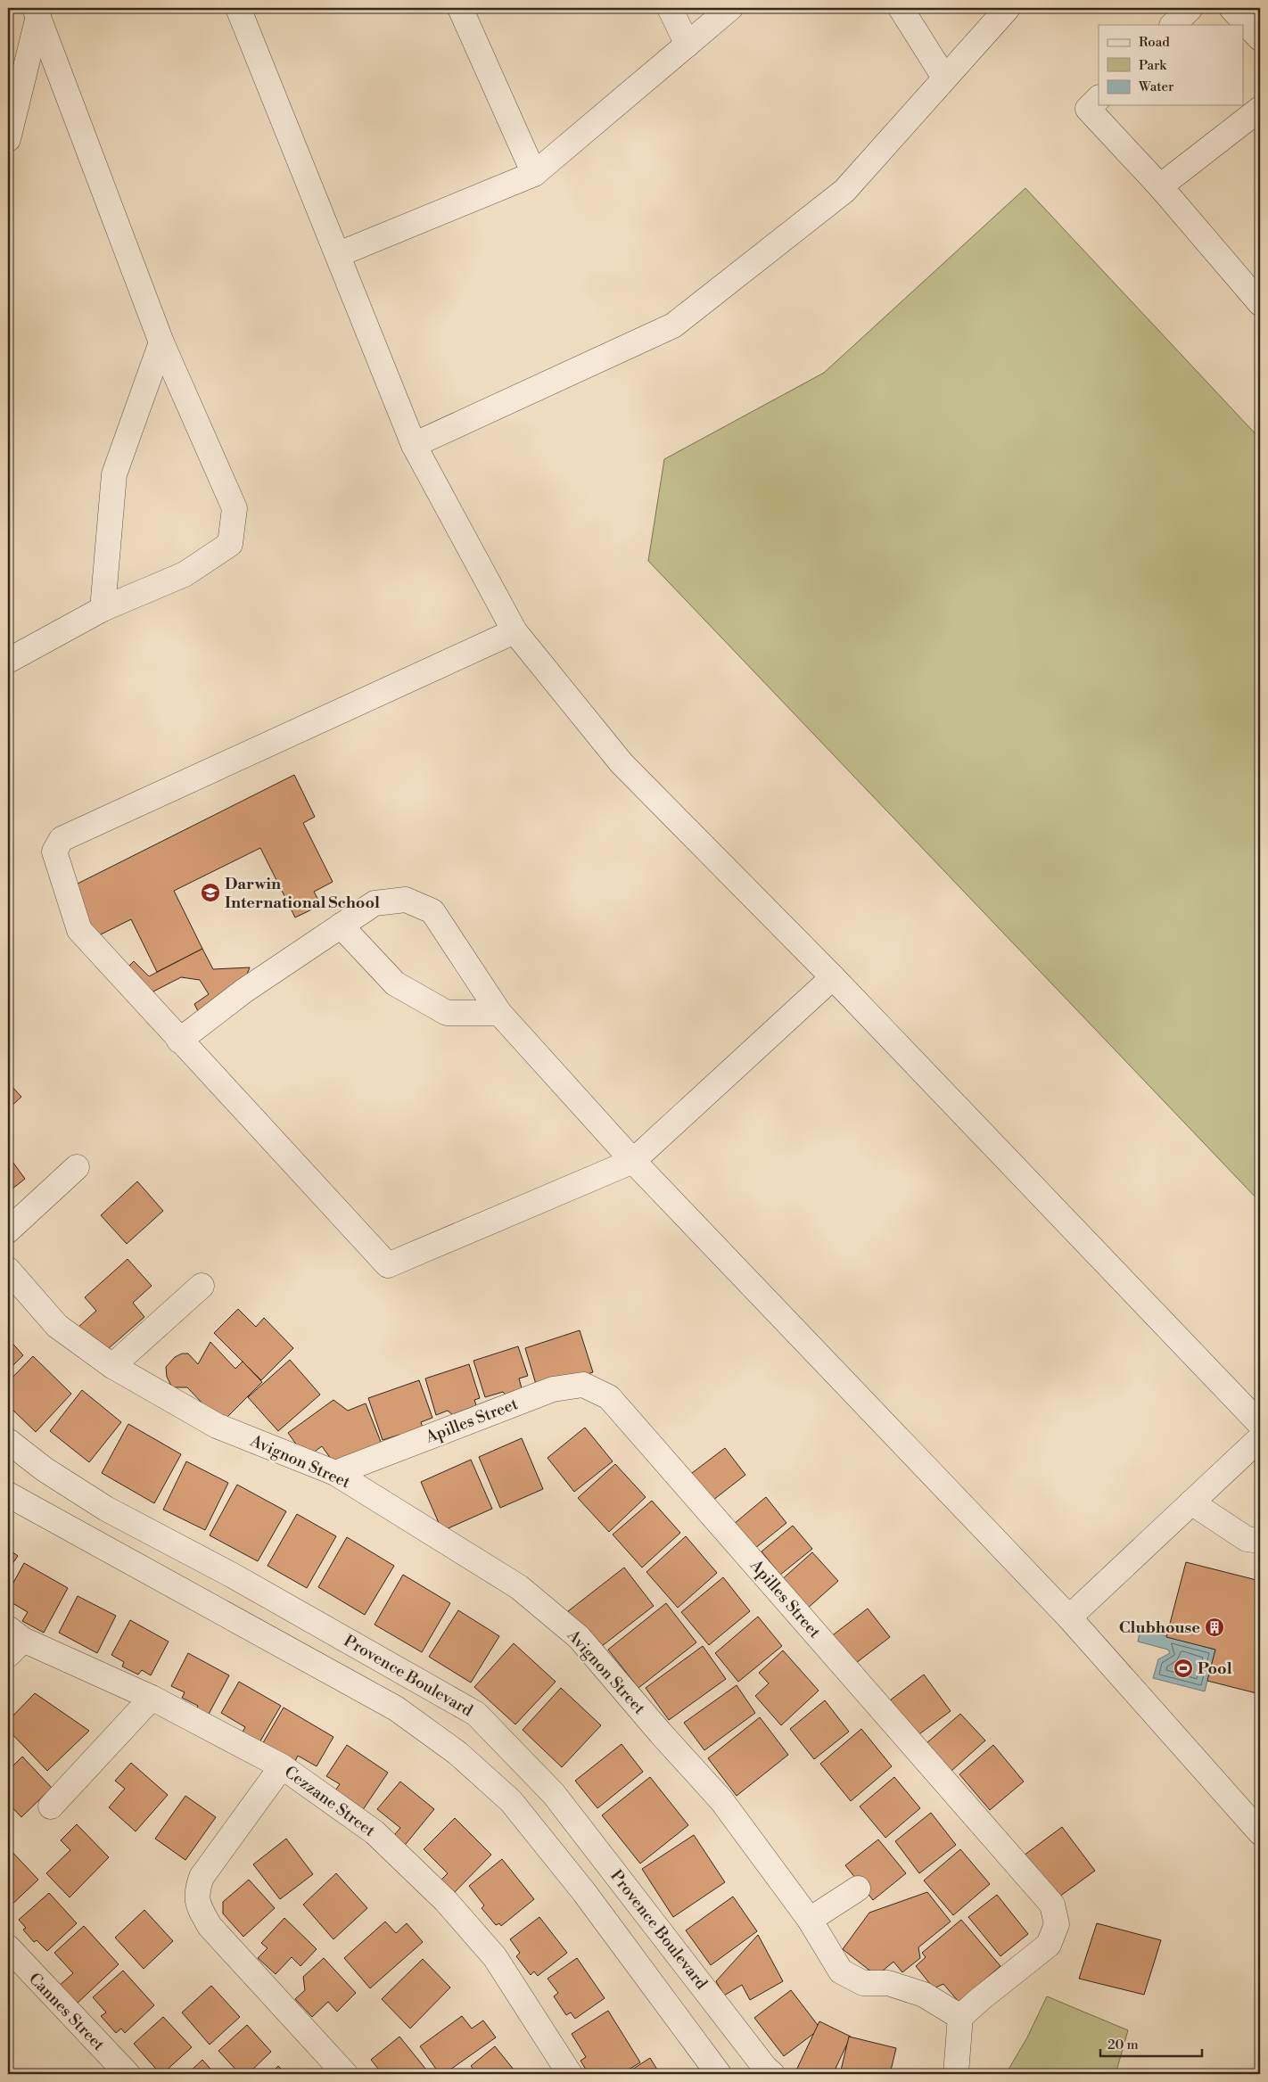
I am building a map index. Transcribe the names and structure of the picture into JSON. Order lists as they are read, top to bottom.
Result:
{
  "streets": {
    "street": [
      "Apilles Street",
      "Avignon Street",
      "Provence Boulevard",
      "Cezzane Street",
      "Cannes Street"
    ]
  },
  "crossings": [
    ["Apilles Street", "Avignon Street"]
  ],
  "places": {
    "school or university": ["Darwin International School"],
    "building": ["Clubhouse"],
    "sports": ["Pool"]
  },
  "legend": ["Road", "Park", "Water"],
  "scale_bar": "20 m"
}
